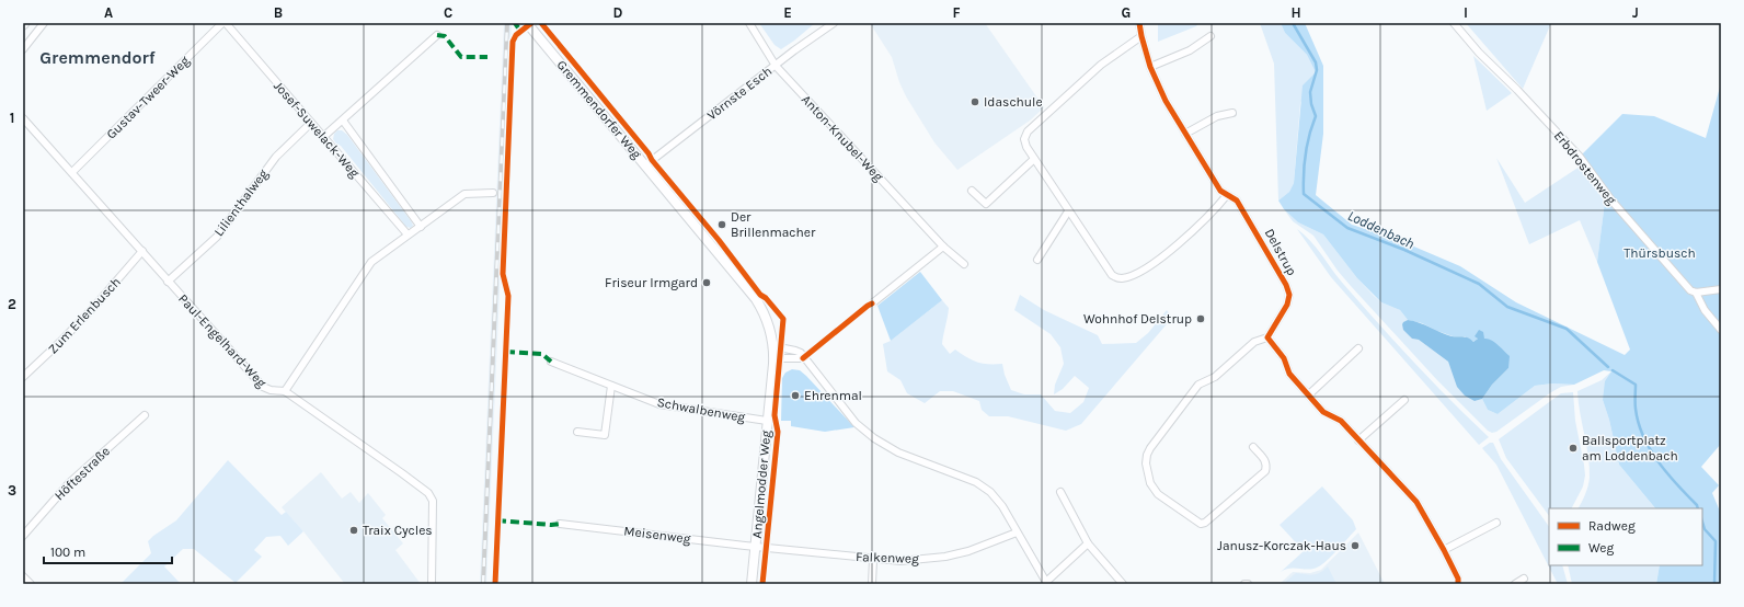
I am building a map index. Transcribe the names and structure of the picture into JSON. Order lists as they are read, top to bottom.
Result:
{
  "streets": {
    "street": [
      "Vörnste Esch",
      "Gustav-Tweer-Weg",
      "Gremmendorfer Weg",
      "Josef-Suwelack-Weg",
      "Anton-Knubel-Weg",
      "Erbdrostenweg",
      "Lilienthalweg",
      "Delstrup",
      "Zum Erlenbusch",
      "Paul-Engelhard-Weg",
      "Schwalbenweg",
      "Höftestraße",
      "Angelmodder Weg",
      "Meisenweg",
      "Falkenweg"
    ]
  },
  "crossings": [
    ["Vörnste Esch", "Gremmendorfer Weg"],
    ["Vörnste Esch", "Anton-Knubel-Weg"],
    ["Gustav-Tweer-Weg", "Josef-Suwelack-Weg"],
    ["Gustav-Tweer-Weg", "Paul-Engelhard-Weg"],
    ["Gremmendorfer Weg", "Angelmodder Weg"],
    ["Josef-Suwelack-Weg", "Lilienthalweg"],
    ["Lilienthalweg", "Paul-Engelhard-Weg"],
    ["Zum Erlenbusch", "Paul-Engelhard-Weg"],
    ["Schwalbenweg", "Angelmodder Weg"],
    ["Angelmodder Weg", "Meisenweg"],
    ["Angelmodder Weg", "Falkenweg"],
    ["Meisenweg", "Falkenweg"]
  ],
  "districts": ["Gremmendorf"],
  "water": ["Loddenbach"],
  "parks": ["Thürsbusch"],
  "places": [
    "Idaschule",
    "Der Brillenmacher",
    "Friseur Irmgard",
    "Wohnhof Delstrup",
    "Ehrenmal",
    "Ballsportplatz am Loddenbach",
    "Traix Cycles",
    "Janusz-Korczak-Haus"
  ],
  "legend": ["Radweg", "Weg"],
  "scale_bar": "100 m",
  "grid": {
    "columns": [
      "A",
      "B",
      "C",
      "D",
      "E",
      "F",
      "G",
      "H",
      "I",
      "J"
    ],
    "rows": ["1", "2", "3"]
  }
}
